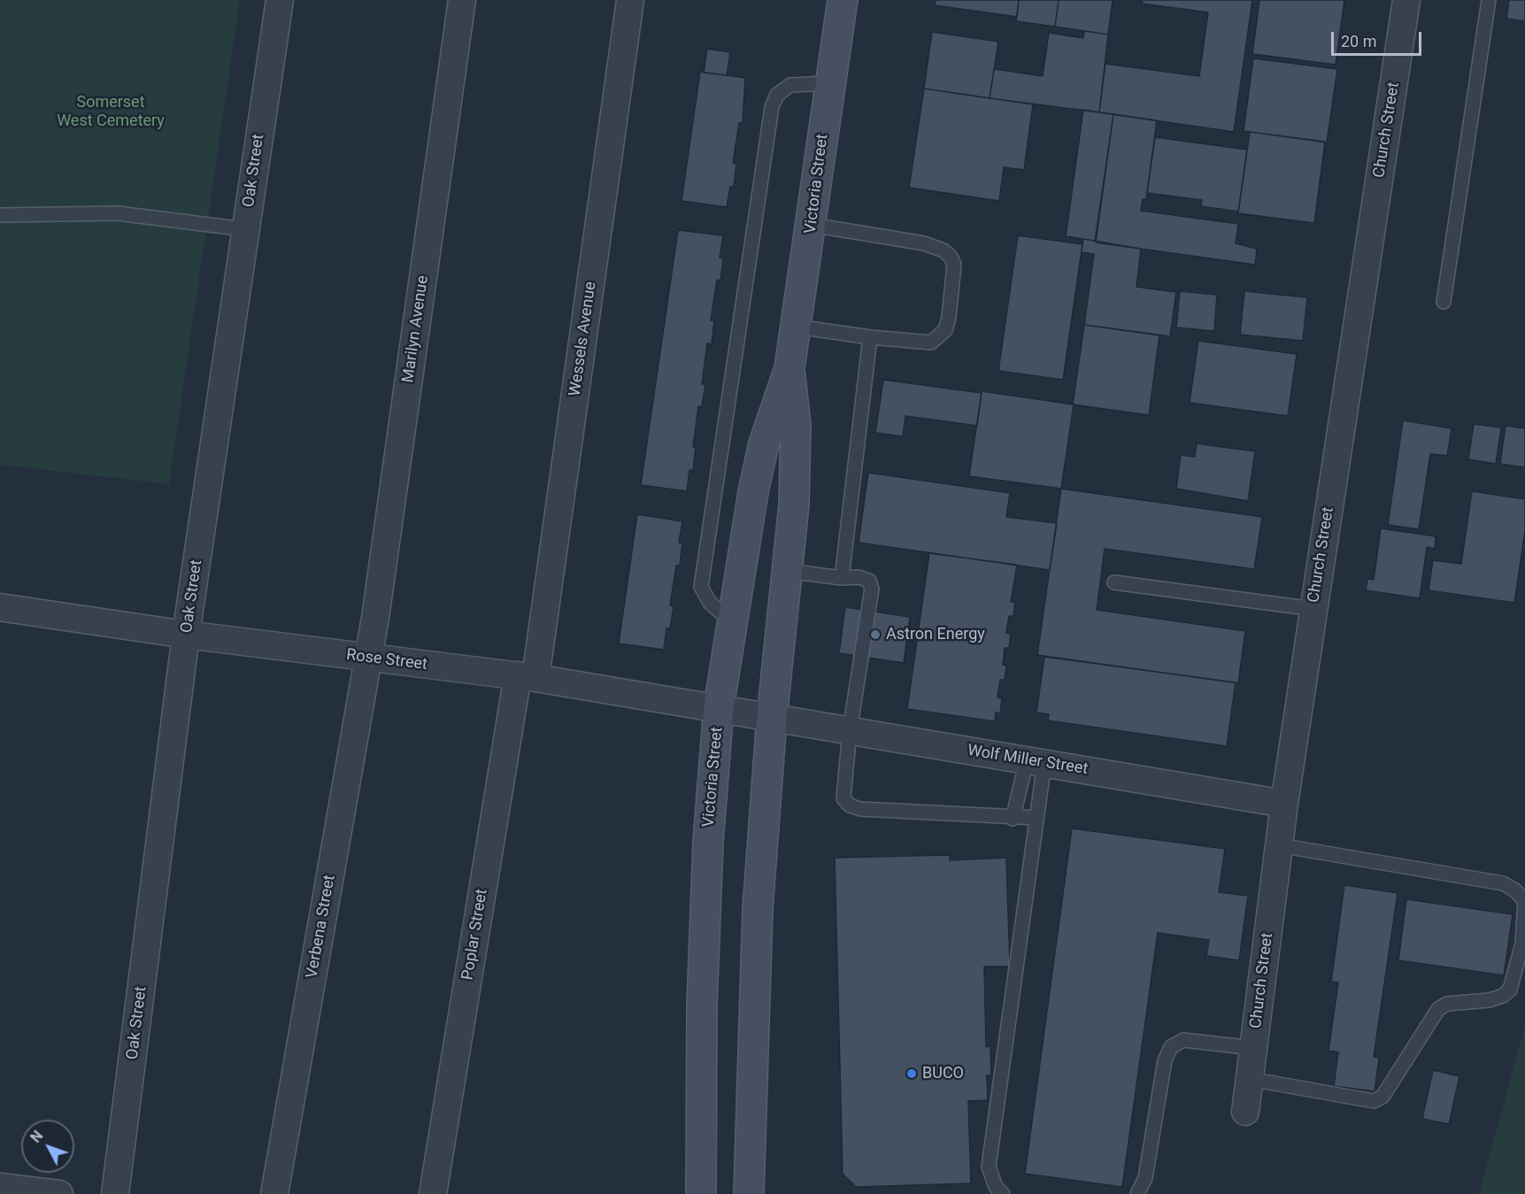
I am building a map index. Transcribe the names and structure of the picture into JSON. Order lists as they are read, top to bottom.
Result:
{
  "streets": {
    "main road": ["Victoria Street"],
    "street": [
      "Church Street",
      "Oak Street",
      "Marilyn Avenue",
      "Wessels Avenue",
      "Rose Street",
      "Wolf Miller Street",
      "Verbena Street",
      "Poplar Street"
    ]
  },
  "crossings": [
    ["Church Street", "Wolf Miller Street"],
    ["Oak Street", "Rose Street"],
    ["Victoria Street", "Rose Street"],
    ["Victoria Street", "Wolf Miller Street"],
    ["Marilyn Avenue", "Rose Street"],
    ["Marilyn Avenue", "Verbena Street"],
    ["Wessels Avenue", "Rose Street"],
    ["Wessels Avenue", "Poplar Street"],
    ["Rose Street", "Wolf Miller Street"],
    ["Rose Street", "Verbena Street"],
    ["Rose Street", "Poplar Street"]
  ],
  "parks": ["Somerset West Cemetery"],
  "places": ["Astron Energy", "BUCO"],
  "scale_bar": "20 m",
  "north": "top left"
}
